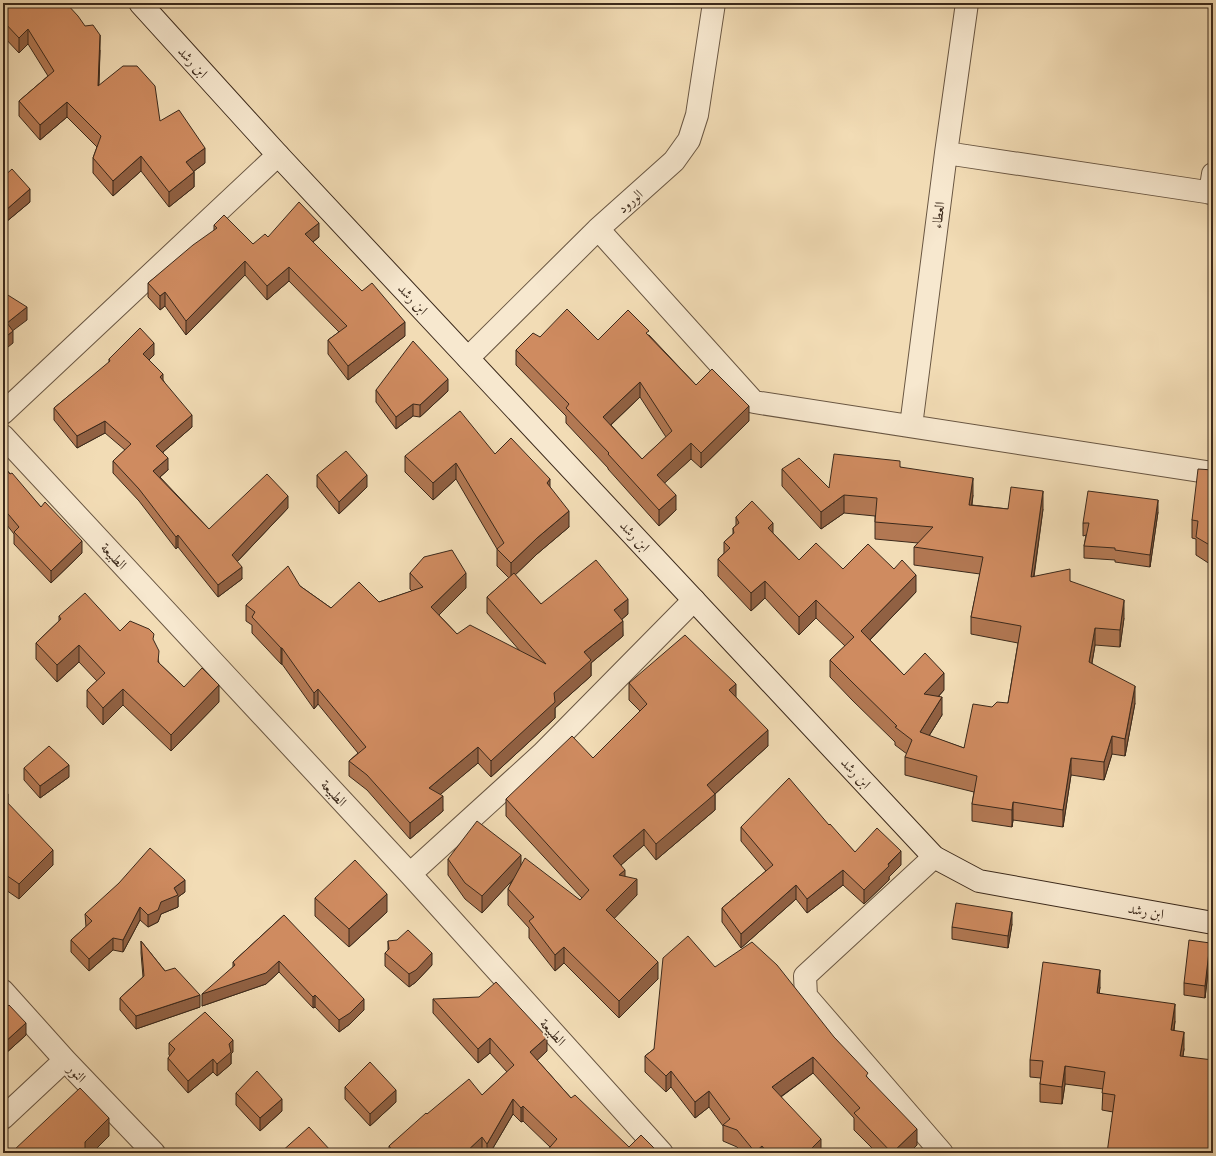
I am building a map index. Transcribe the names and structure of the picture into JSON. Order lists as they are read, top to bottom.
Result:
{
  "streets": {
    "street": [
      "ابن رشد",
      "الورود",
      "العطاء",
      "الطبيعة",
      "النور"
    ]
  },
  "crossings": [
    ["ابن رشد", "الورود"]
  ]
}
